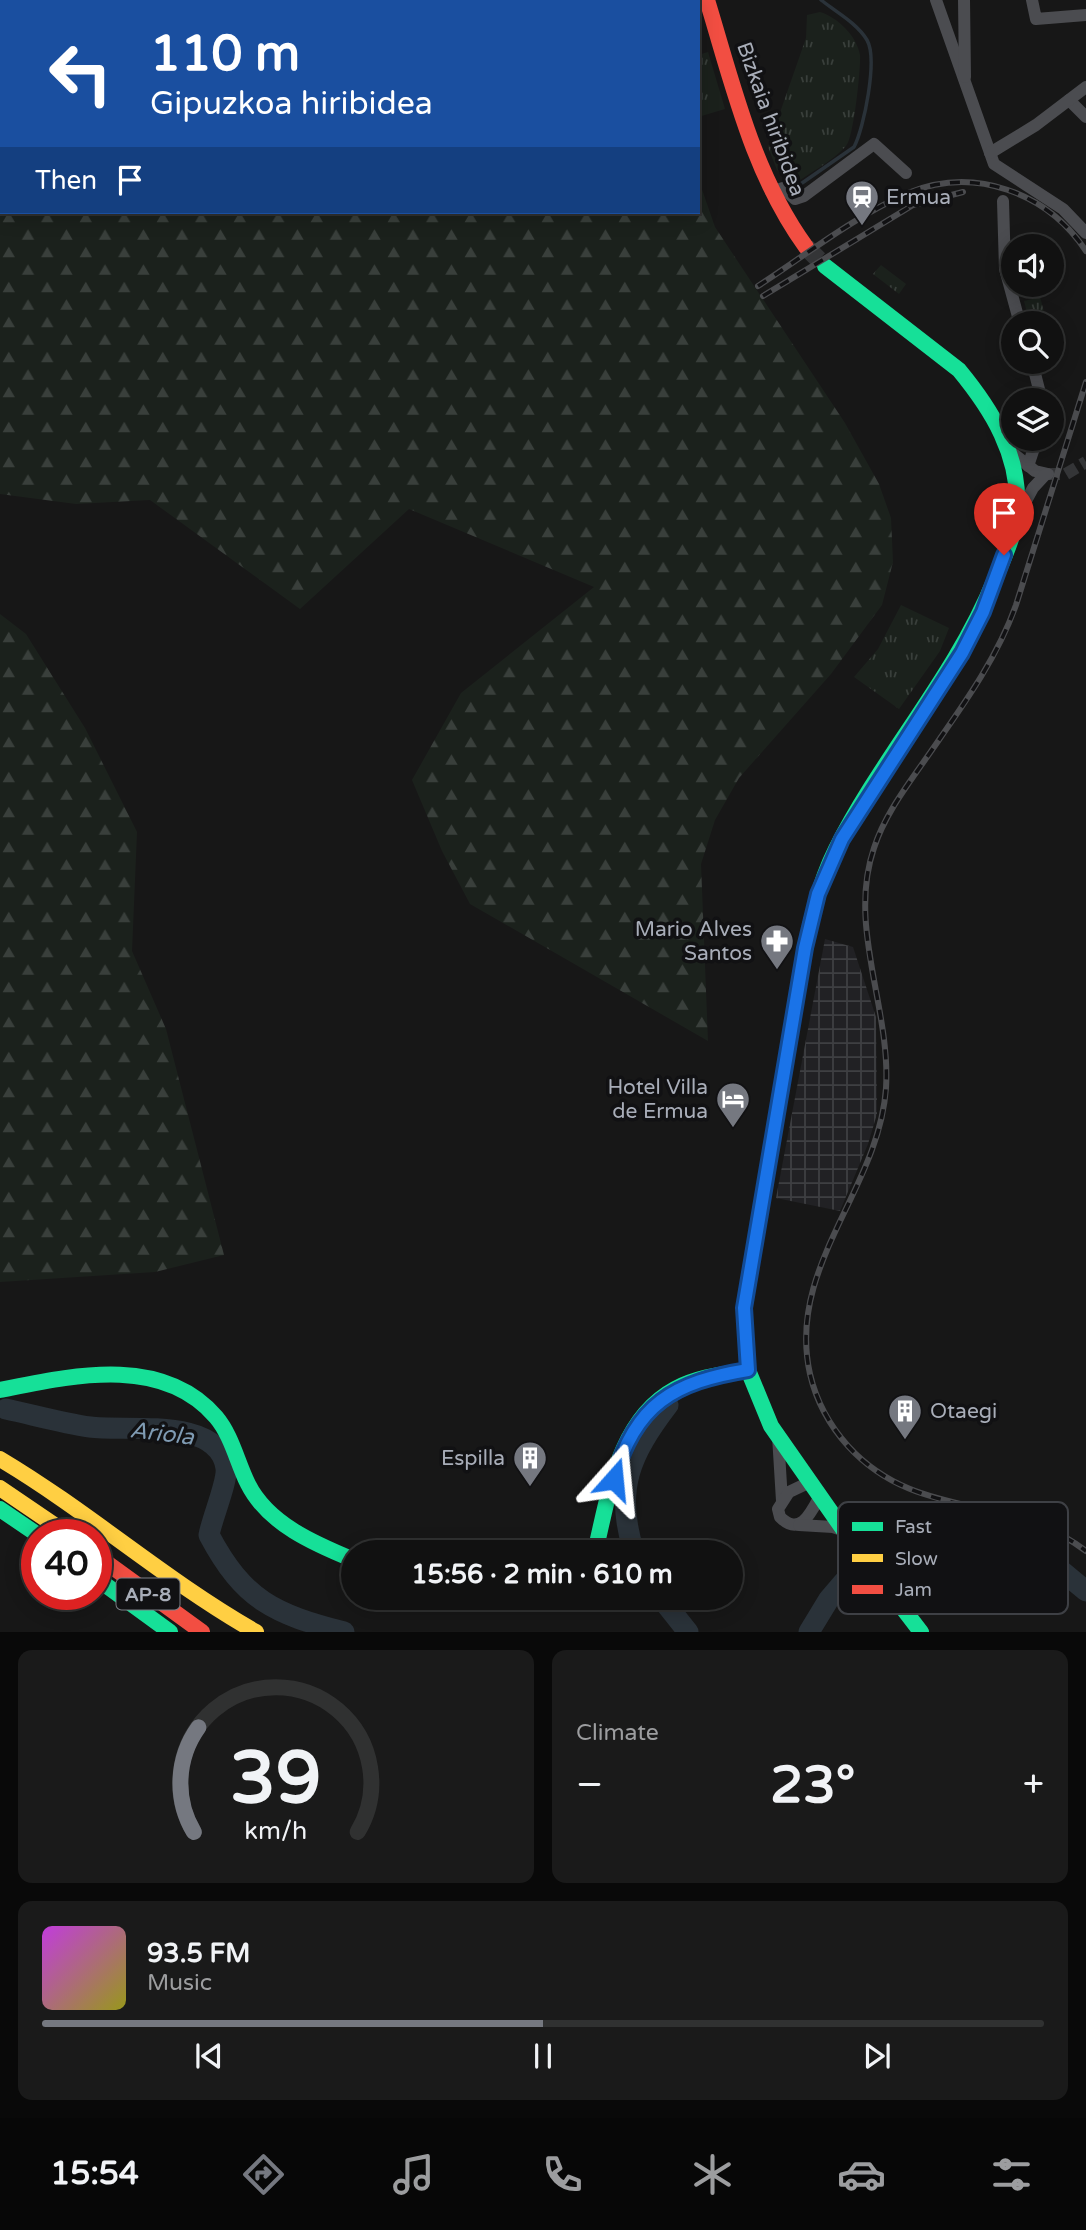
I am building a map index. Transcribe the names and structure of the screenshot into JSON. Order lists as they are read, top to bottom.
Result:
{
  "streets": {
    "main road": ["Bizkaia hiribidea", "AP-8"]
  },
  "water": ["Ariola"],
  "places": {
    "station": ["Ermua"],
    "pharmacy": ["Mario Alves Santos"],
    "hotel": ["Hotel Villa de Ermua"],
    "building": ["Otaegi", "Espilla"]
  },
  "legend": ["Fast", "Slow", "Jam"],
  "page": {
    "turn": ["110 m", "Gipuzkoa hiribidea"],
    "then": "Then",
    "limit": "40",
    "trip": "15:56 · 2 min · 610 m",
    "tile": "Climate",
    "heat": ["−", "23°", "+"],
    "song": ["93.5 FM", "Music"],
    "tabs": "15:54",
    "gauge": ["39", "km/h"]
  }
}
